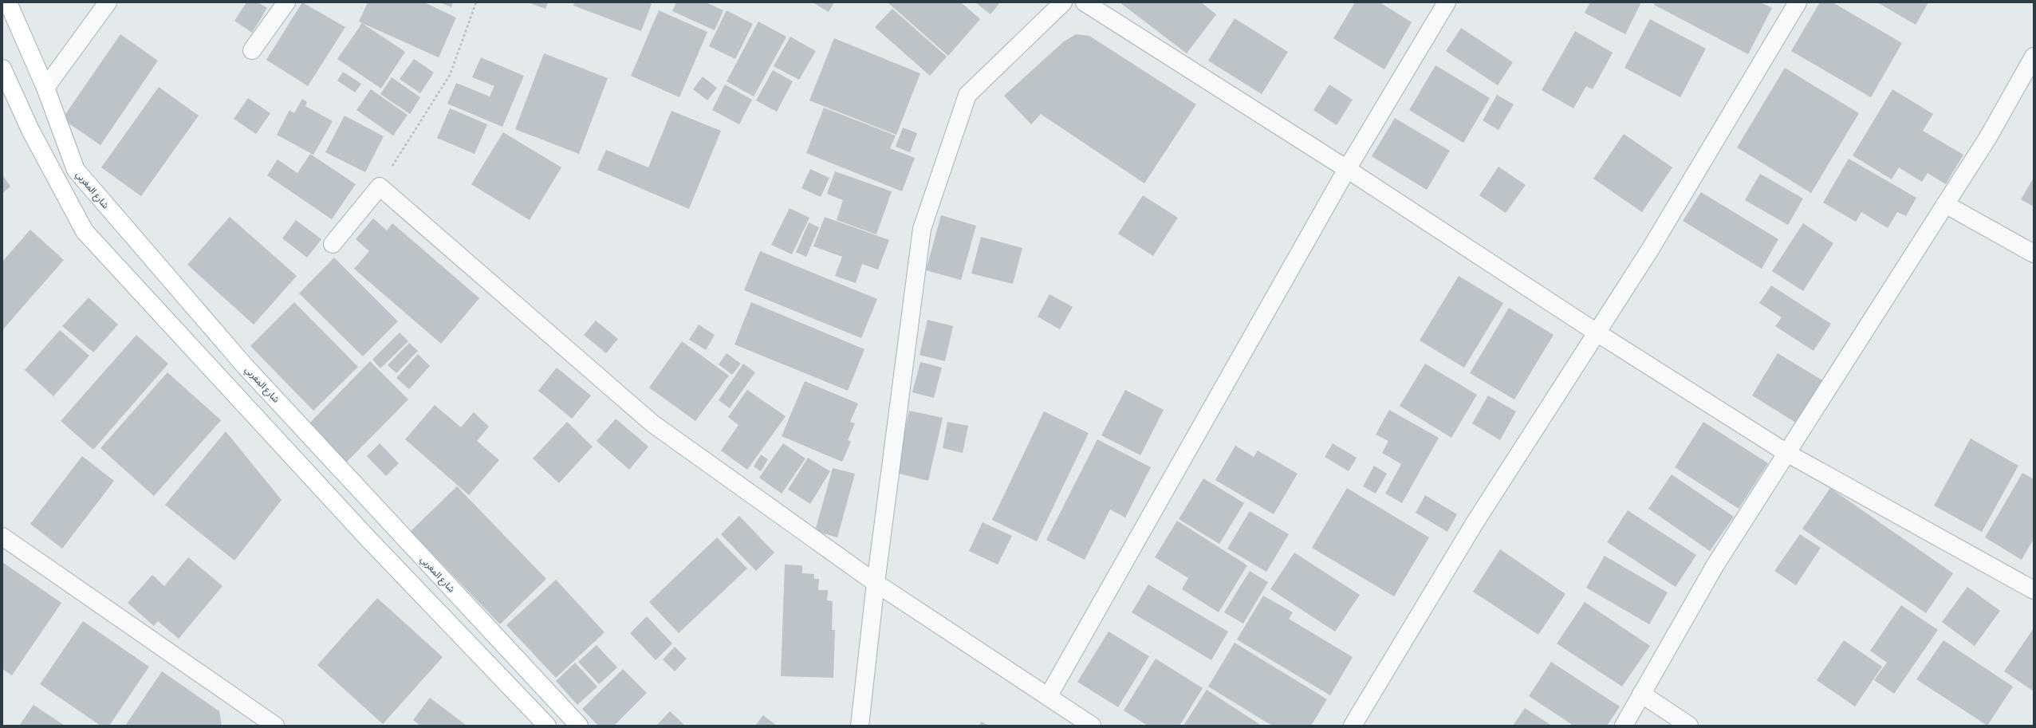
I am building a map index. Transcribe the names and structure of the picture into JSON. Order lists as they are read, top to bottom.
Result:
{
  "streets": {
    "main road": ["شارع المغربي"]
  }
}
